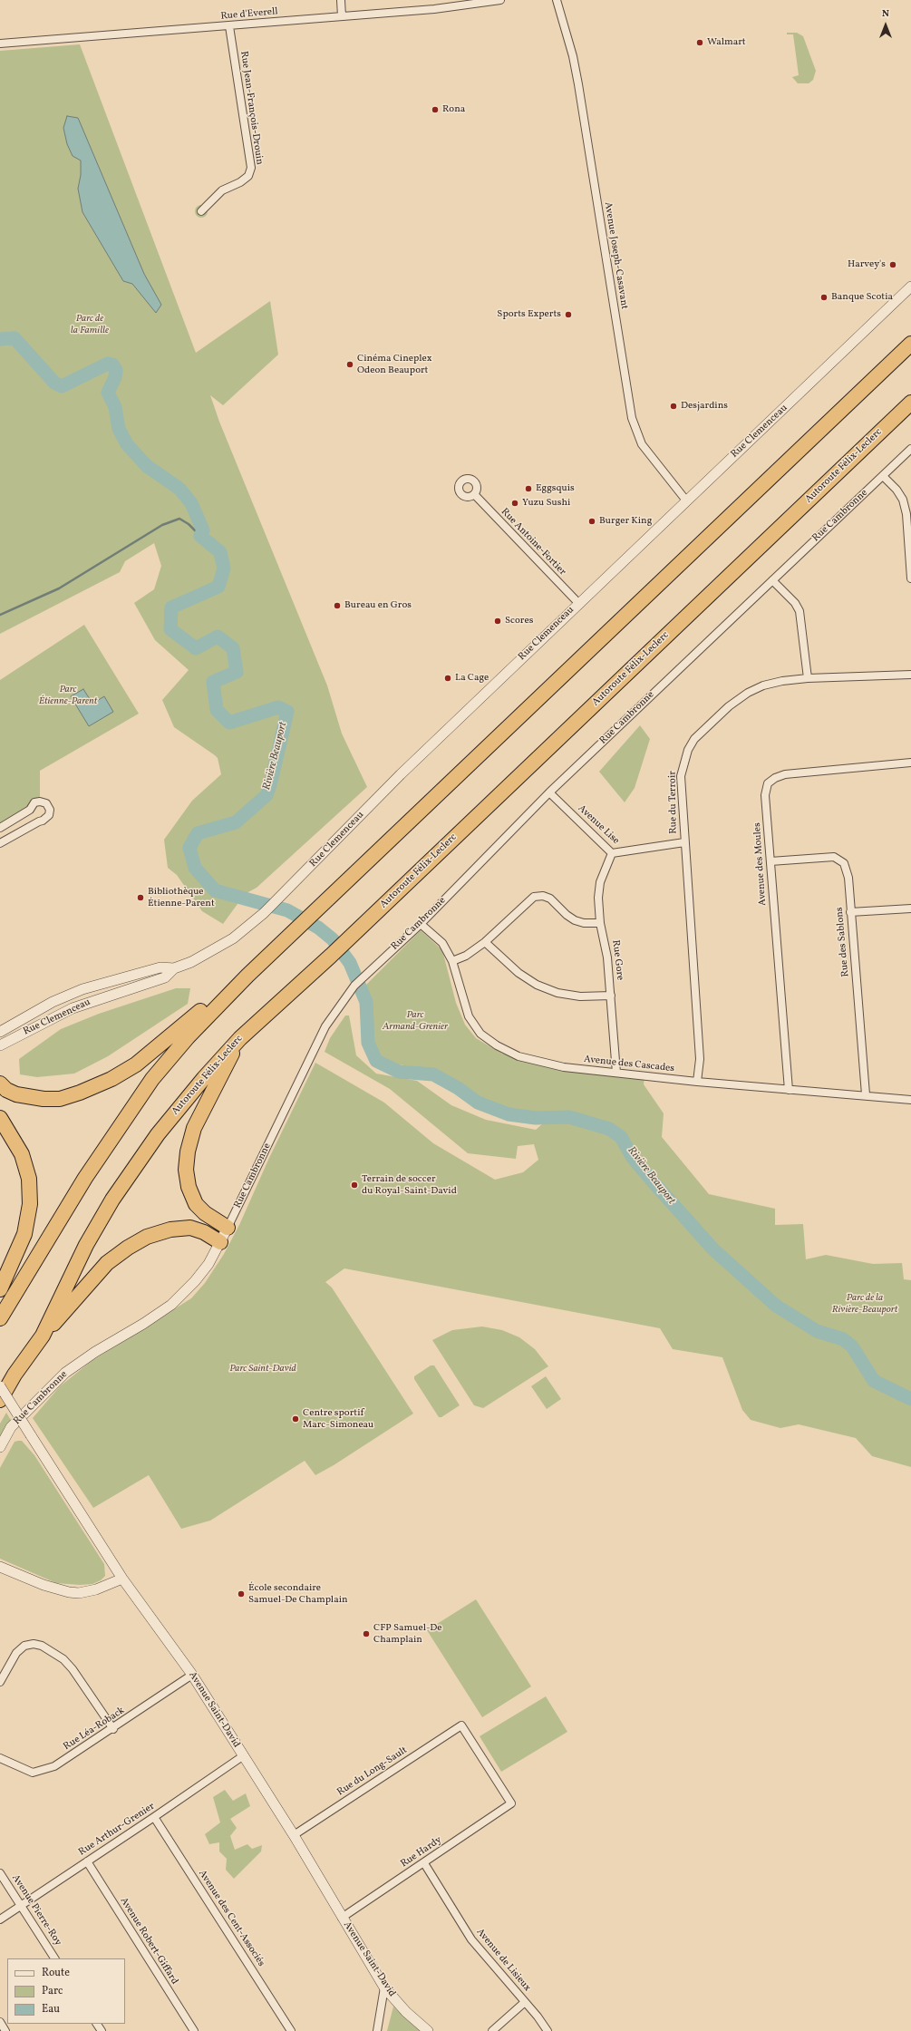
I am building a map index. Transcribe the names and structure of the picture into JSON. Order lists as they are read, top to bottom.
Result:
{
  "streets": {
    "highway": ["Autoroute Félix-Leclerc"],
    "street": [
      "Rue d'Everell",
      "Rue Jean-François-Drouin",
      "Avenue Joseph-Casavant",
      "Rue Clemenceau",
      "Rue Cambronne",
      "Rue Antoine-Fortier",
      "Rue du Terroir",
      "Avenue Lise",
      "Avenue des Moules",
      "Rue des Sablons",
      "Rue Gore",
      "Avenue des Cascades",
      "Avenue Saint-David",
      "Rue Léa-Roback",
      "Rue du Long-Sault",
      "Rue Arthur-Grenier",
      "Rue Hardy",
      "Avenue Pierre-Roy",
      "Avenue des Cent-Associés",
      "Avenue Robert-Giffard",
      "Avenue de Lisieux"
    ]
  },
  "crossings": [
    ["Rue d'Everell", "Rue Jean-François-Drouin"],
    ["Avenue Joseph-Casavant", "Rue Clemenceau"],
    ["Rue Clemenceau", "Rue Antoine-Fortier"],
    ["Rue Cambronne", "Avenue Lise"],
    ["Rue Cambronne", "Avenue des Cascades"],
    ["Rue du Terroir", "Avenue Lise"],
    ["Rue du Terroir", "Avenue des Cascades"],
    ["Avenue Lise", "Rue Gore"],
    ["Avenue des Moules", "Rue des Sablons"],
    ["Avenue des Moules", "Avenue des Cascades"],
    ["Rue des Sablons", "Avenue des Cascades"],
    ["Rue Gore", "Avenue des Cascades"],
    ["Avenue Saint-David", "Rue Léa-Roback"],
    ["Avenue Saint-David", "Rue du Long-Sault"],
    ["Avenue Saint-David", "Rue Arthur-Grenier"],
    ["Avenue Saint-David", "Rue Hardy"],
    ["Rue du Long-Sault", "Rue Hardy"],
    ["Rue Arthur-Grenier", "Avenue Pierre-Roy"],
    ["Rue Arthur-Grenier", "Avenue des Cent-Associés"],
    ["Rue Arthur-Grenier", "Avenue Robert-Giffard"],
    ["Rue Hardy", "Avenue de Lisieux"]
  ],
  "water": ["Rivière Beauport"],
  "parks": [
    "Parc de la Famille",
    "Parc Étienne-Parent",
    "Parc Armand-Grenier",
    "Parc de la Rivière-Beauport",
    "Parc Saint-David"
  ],
  "places": [
    "Walmart",
    "Rona",
    "Harvey's",
    "Banque Scotia",
    "Sports Experts",
    "Cinéma Cineplex Odeon Beauport",
    "Desjardins",
    "Eggsquis",
    "Yuzu Sushi",
    "Burger King",
    "Bureau en Gros",
    "Scores",
    "La Cage",
    "Bibliothèque Étienne-Parent",
    "Terrain de soccer du Royal-Saint-David",
    "Centre sportif Marc-Simoneau",
    "École secondaire Samuel-De Champlain",
    "CFP Samuel-De Champlain"
  ],
  "legend": ["Route", "Parc", "Eau"],
  "north": "top"
}
